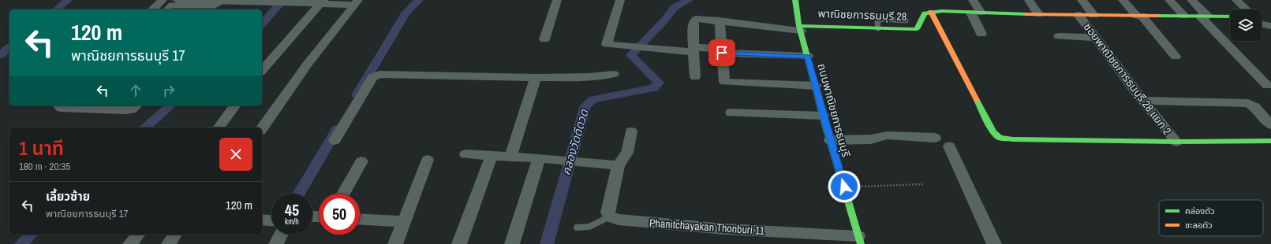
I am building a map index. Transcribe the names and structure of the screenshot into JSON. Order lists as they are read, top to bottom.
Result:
{
  "streets": {
    "street": [
      "พาณิชยการธนบุรี 28",
      "ซอยพาณิชยการธนบุรี 28 แยก 2",
      "ถนนพาณิชยการธนบุรี",
      "Phanitchayakan Thonburi 11"
    ]
  },
  "crossings": [
    ["พาณิชยการธนบุรี 28", "ถนนพาณิชยการธนบุรี"],
    ["ถนนพาณิชยการธนบุรี", "Phanitchayakan Thonburi 11"]
  ],
  "water": ["คลองวัดดีดวด"],
  "legend": ["คล่องตัว", "ชะลอตัว"],
  "page": {
    "turn": ["120 m", "พาณิชยการธนบุรี 17"],
    "heading": ["1 นาที", "180 m · 20:35"],
    "list": [
      {
        "name": "เลี้ยวซ้าย",
        "note": "พาณิชยการธนบุรี 17",
        "value": "120 m"
      }
    ],
    "speed": "45 km/h",
    "limit": "50"
  }
}
